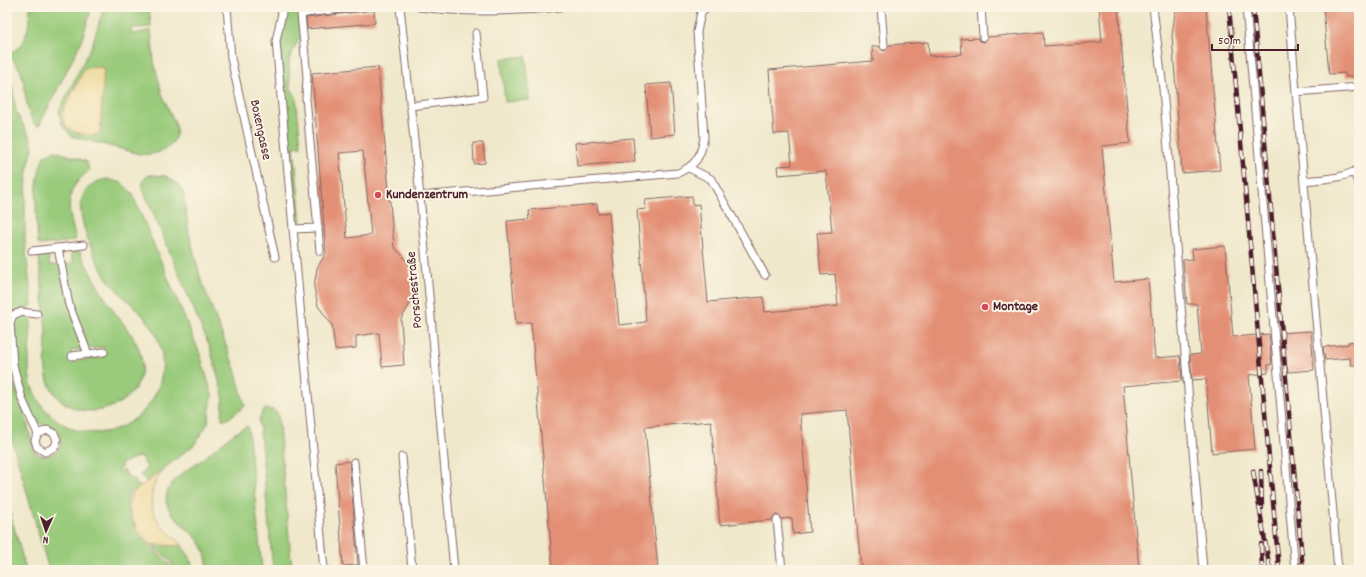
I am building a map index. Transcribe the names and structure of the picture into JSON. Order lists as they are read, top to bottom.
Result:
{
  "streets": {
    "lane": ["Boxengasse", "Porschestraße"]
  },
  "places": ["Kundenzentrum", "Montage"],
  "scale_bar": "50 m",
  "north": "bottom"
}
